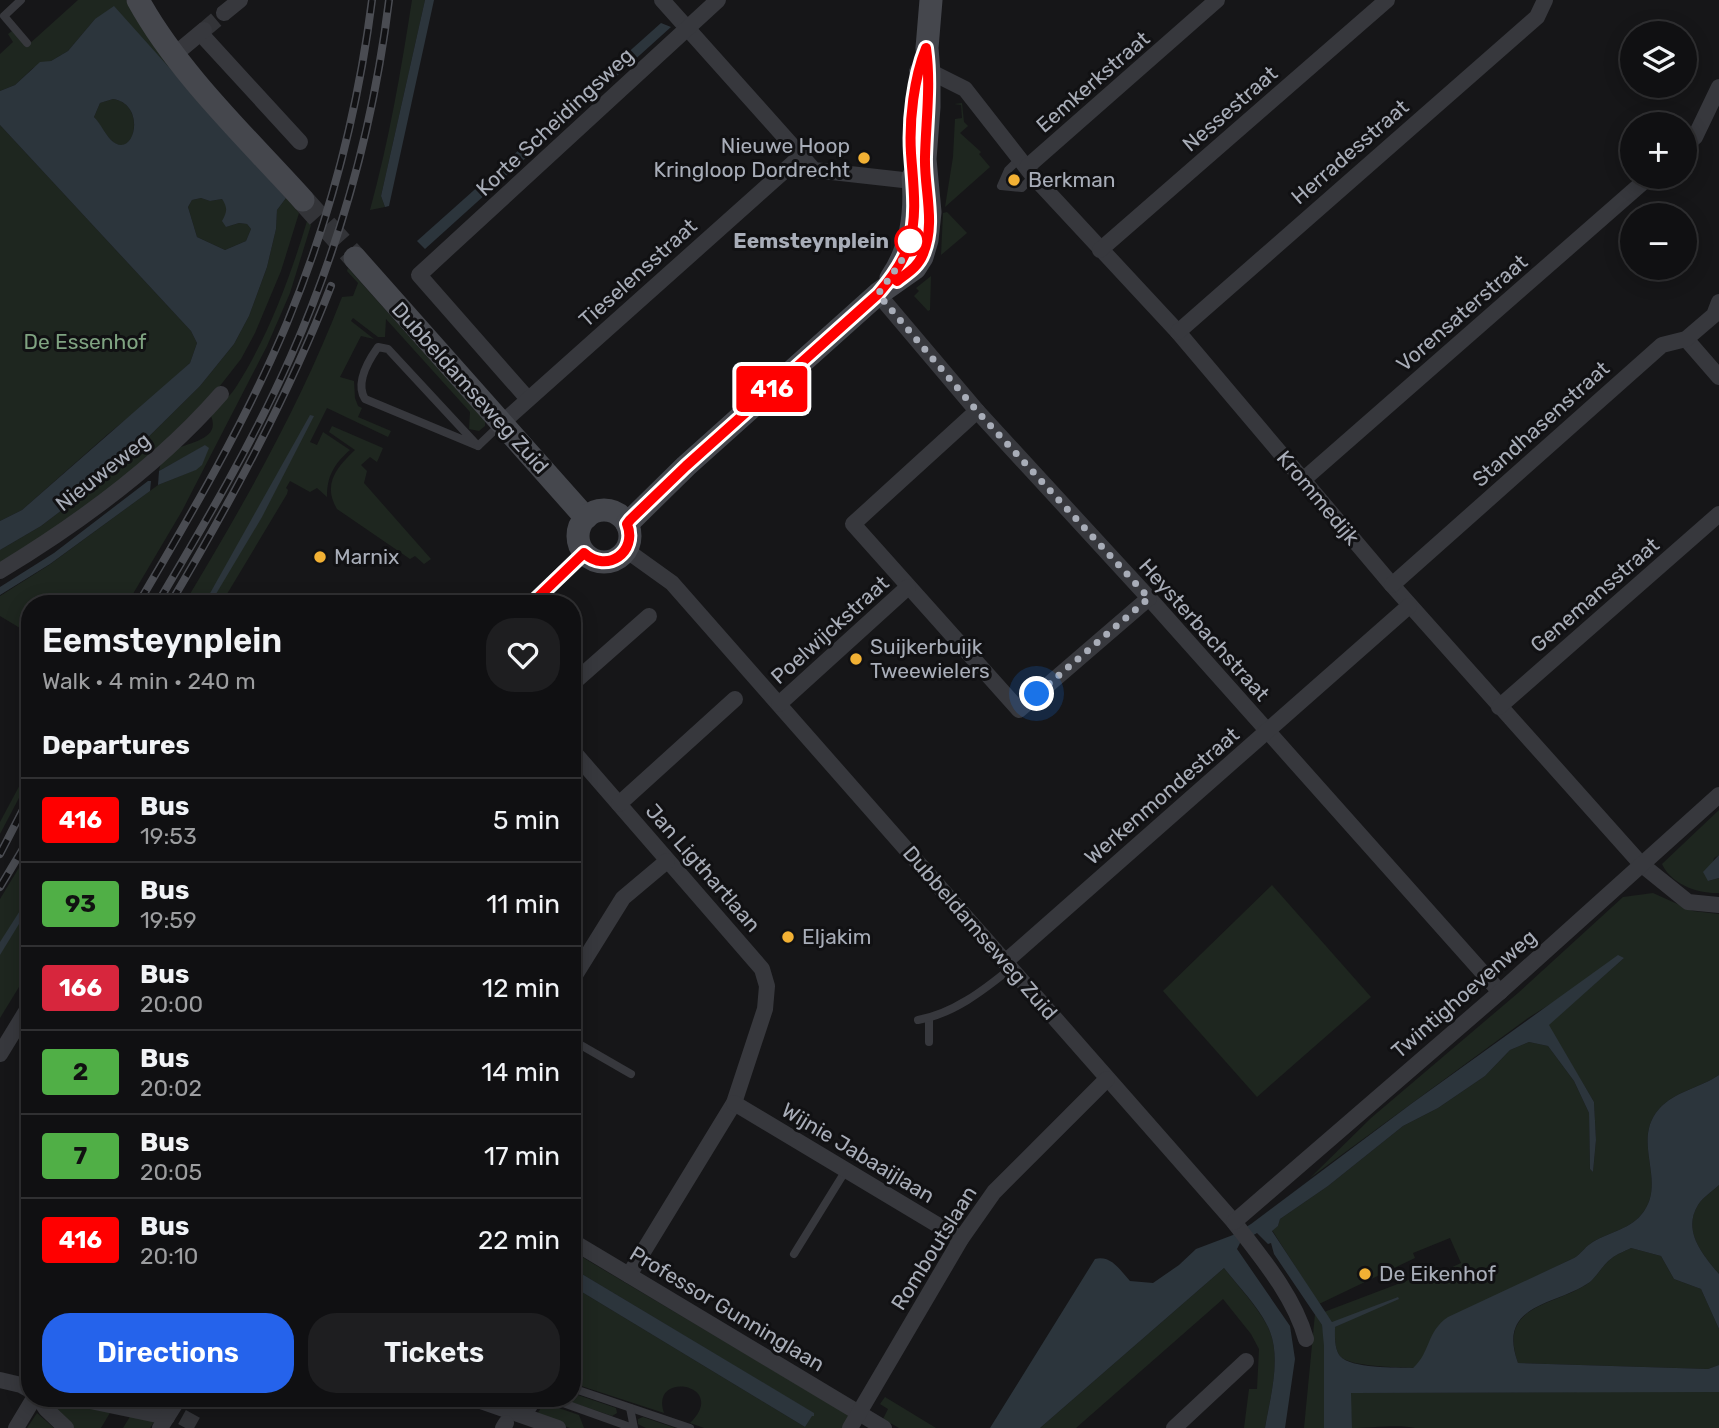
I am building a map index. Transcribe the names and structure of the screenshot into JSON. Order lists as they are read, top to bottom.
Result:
{
  "streets": {
    "street": [
      "Eemkerkstraat",
      "Nessestraat",
      "Korte Scheidingsweg",
      "Herradesstraat",
      "Tieselensstraat",
      "Vorensaterstraat",
      "Dubbeldamseweg Zuid",
      "Standhasenstraat",
      "Nieuweweg",
      "Krommedijk",
      "Genemansstraat",
      "Poelwijckstraat",
      "Heysterbachstraat",
      "Werkenmondestraat",
      "Jan Ligthartlaan",
      "Twintighoevenweg",
      "Wijnie Jabaaijlaan",
      "Romboutslaan",
      "Professor Gunninglaan"
    ]
  },
  "crossings": [
    ["Eemkerkstraat", "Krommedijk"],
    ["Nessestraat", "Krommedijk"],
    ["Korte Scheidingsweg", "Dubbeldamseweg Zuid"],
    ["Herradesstraat", "Krommedijk"],
    ["Tieselensstraat", "Dubbeldamseweg Zuid"],
    ["Vorensaterstraat", "Krommedijk"],
    ["Dubbeldamseweg Zuid", "Poelwijckstraat"],
    ["Dubbeldamseweg Zuid", "Werkenmondestraat"],
    ["Dubbeldamseweg Zuid", "Twintighoevenweg"],
    ["Dubbeldamseweg Zuid", "Romboutslaan"],
    ["Standhasenstraat", "Krommedijk"],
    ["Krommedijk", "Genemansstraat"],
    ["Krommedijk", "Werkenmondestraat"],
    ["Krommedijk", "Twintighoevenweg"],
    ["Heysterbachstraat", "Werkenmondestraat"],
    ["Heysterbachstraat", "Twintighoevenweg"],
    ["Jan Ligthartlaan", "Wijnie Jabaaijlaan"],
    ["Wijnie Jabaaijlaan", "Romboutslaan"],
    ["Romboutslaan", "Professor Gunninglaan"]
  ],
  "parks": ["De Essenhof"],
  "places": [
    "Nieuwe Hoop Kringloop Dordrecht",
    "Berkman",
    "Eemsteynplein",
    "Marnix",
    "Suijkerbuijk Tweewielers",
    "Eljakim",
    "De Eikenhof"
  ],
  "lines": ["bus line 416"],
  "page": {
    "on_map": "416",
    "map_buttons": ["+", "−"],
    "heading": [
      ["Eemsteynplein", "Walk · 4 min · 240 m"],
      "Departures"
    ],
    "list": [
      {
        "mark": "416",
        "name": "Bus",
        "note": "19:53",
        "value": "5 min"
      },
      {
        "mark": "93",
        "name": "Bus",
        "note": "19:59",
        "value": "11 min"
      },
      {
        "mark": "166",
        "name": "Bus",
        "note": "20:00",
        "value": "12 min"
      },
      {
        "mark": "2",
        "name": "Bus",
        "note": "20:02",
        "value": "14 min"
      },
      {
        "mark": "7",
        "name": "Bus",
        "note": "20:05",
        "value": "17 min"
      },
      {
        "mark": "416",
        "name": "Bus",
        "note": "20:10",
        "value": "22 min"
      }
    ],
    "buttons": ["Directions", "Tickets"]
  }
}
